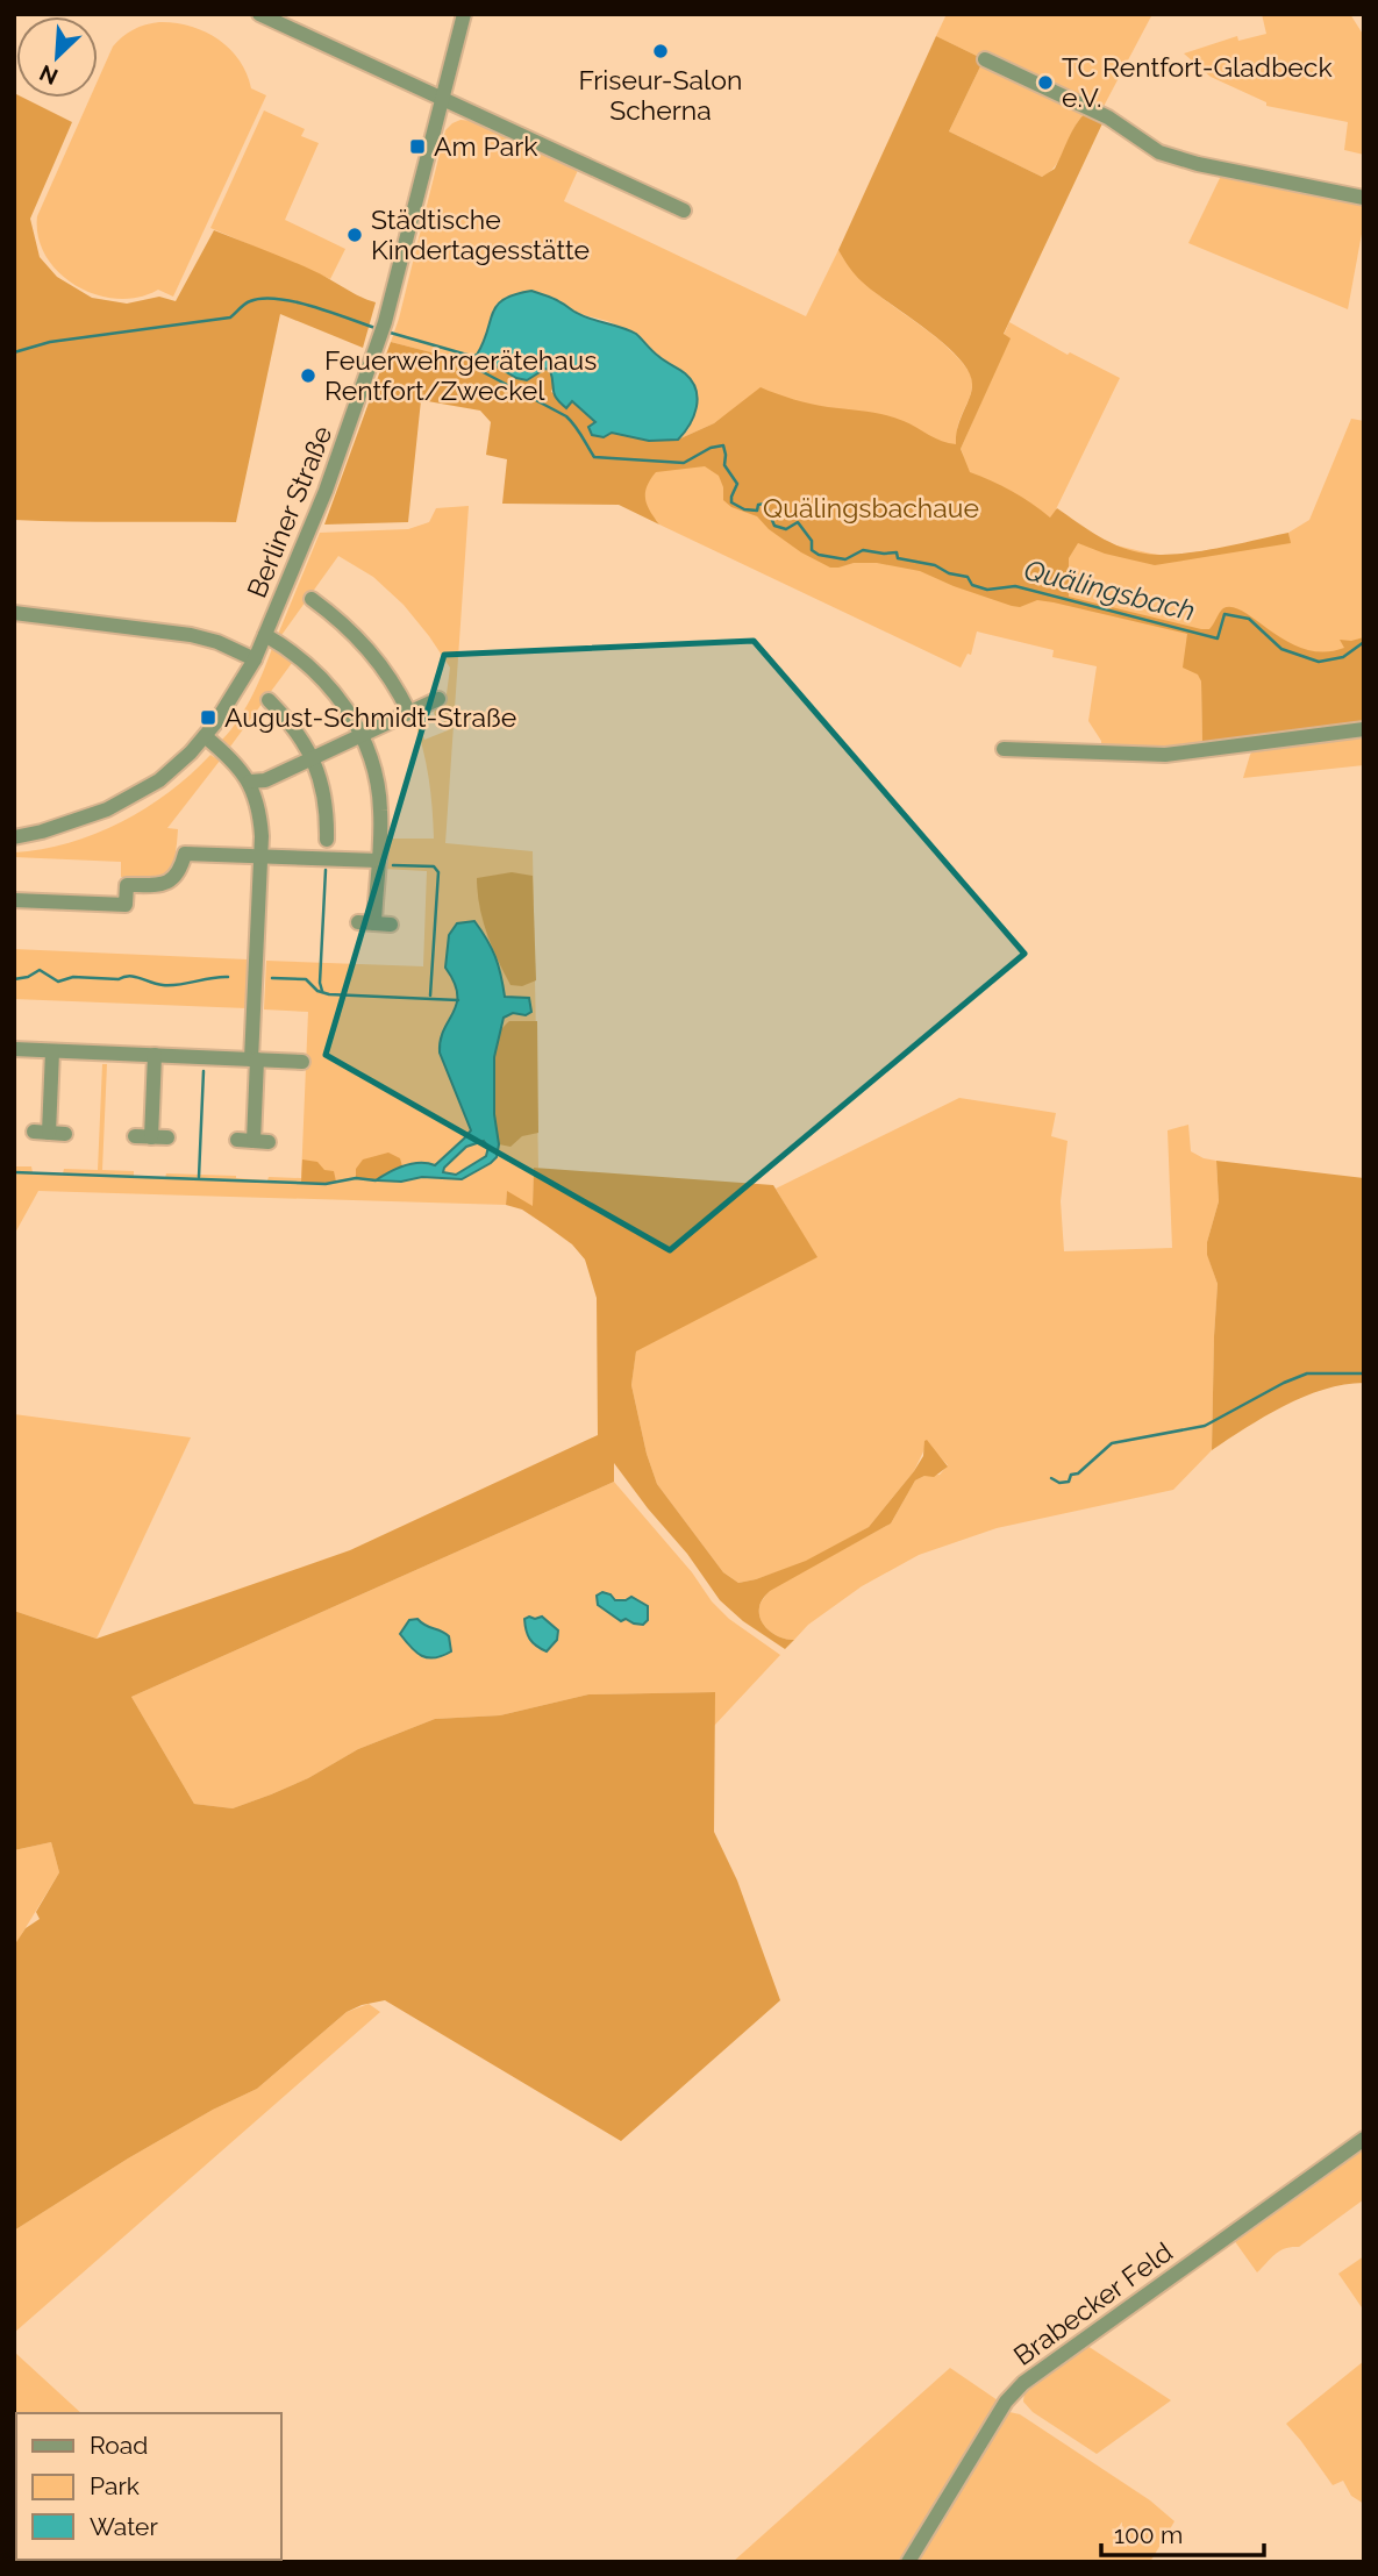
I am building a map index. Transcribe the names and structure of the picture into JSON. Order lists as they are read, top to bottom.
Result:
{
  "streets": {
    "street": ["Berliner Straße", "Brabecker Feld"]
  },
  "water": ["Quälingsbach"],
  "parks": ["Quälingsbachaue"],
  "places": {
    "other": [
      "Friseur-Salon Scherna",
      "TC Rentfort-Gladbeck e.V.",
      "Städtische Kindertagesstätte",
      "Feuerwehrgerätehaus Rentfort/Zweckel"
    ],
    "transit": ["Am Park", "August-Schmidt-Straße"]
  },
  "legend": ["Road", "Park", "Water"],
  "scale_bar": "100 m",
  "north": "bottom left"
}
